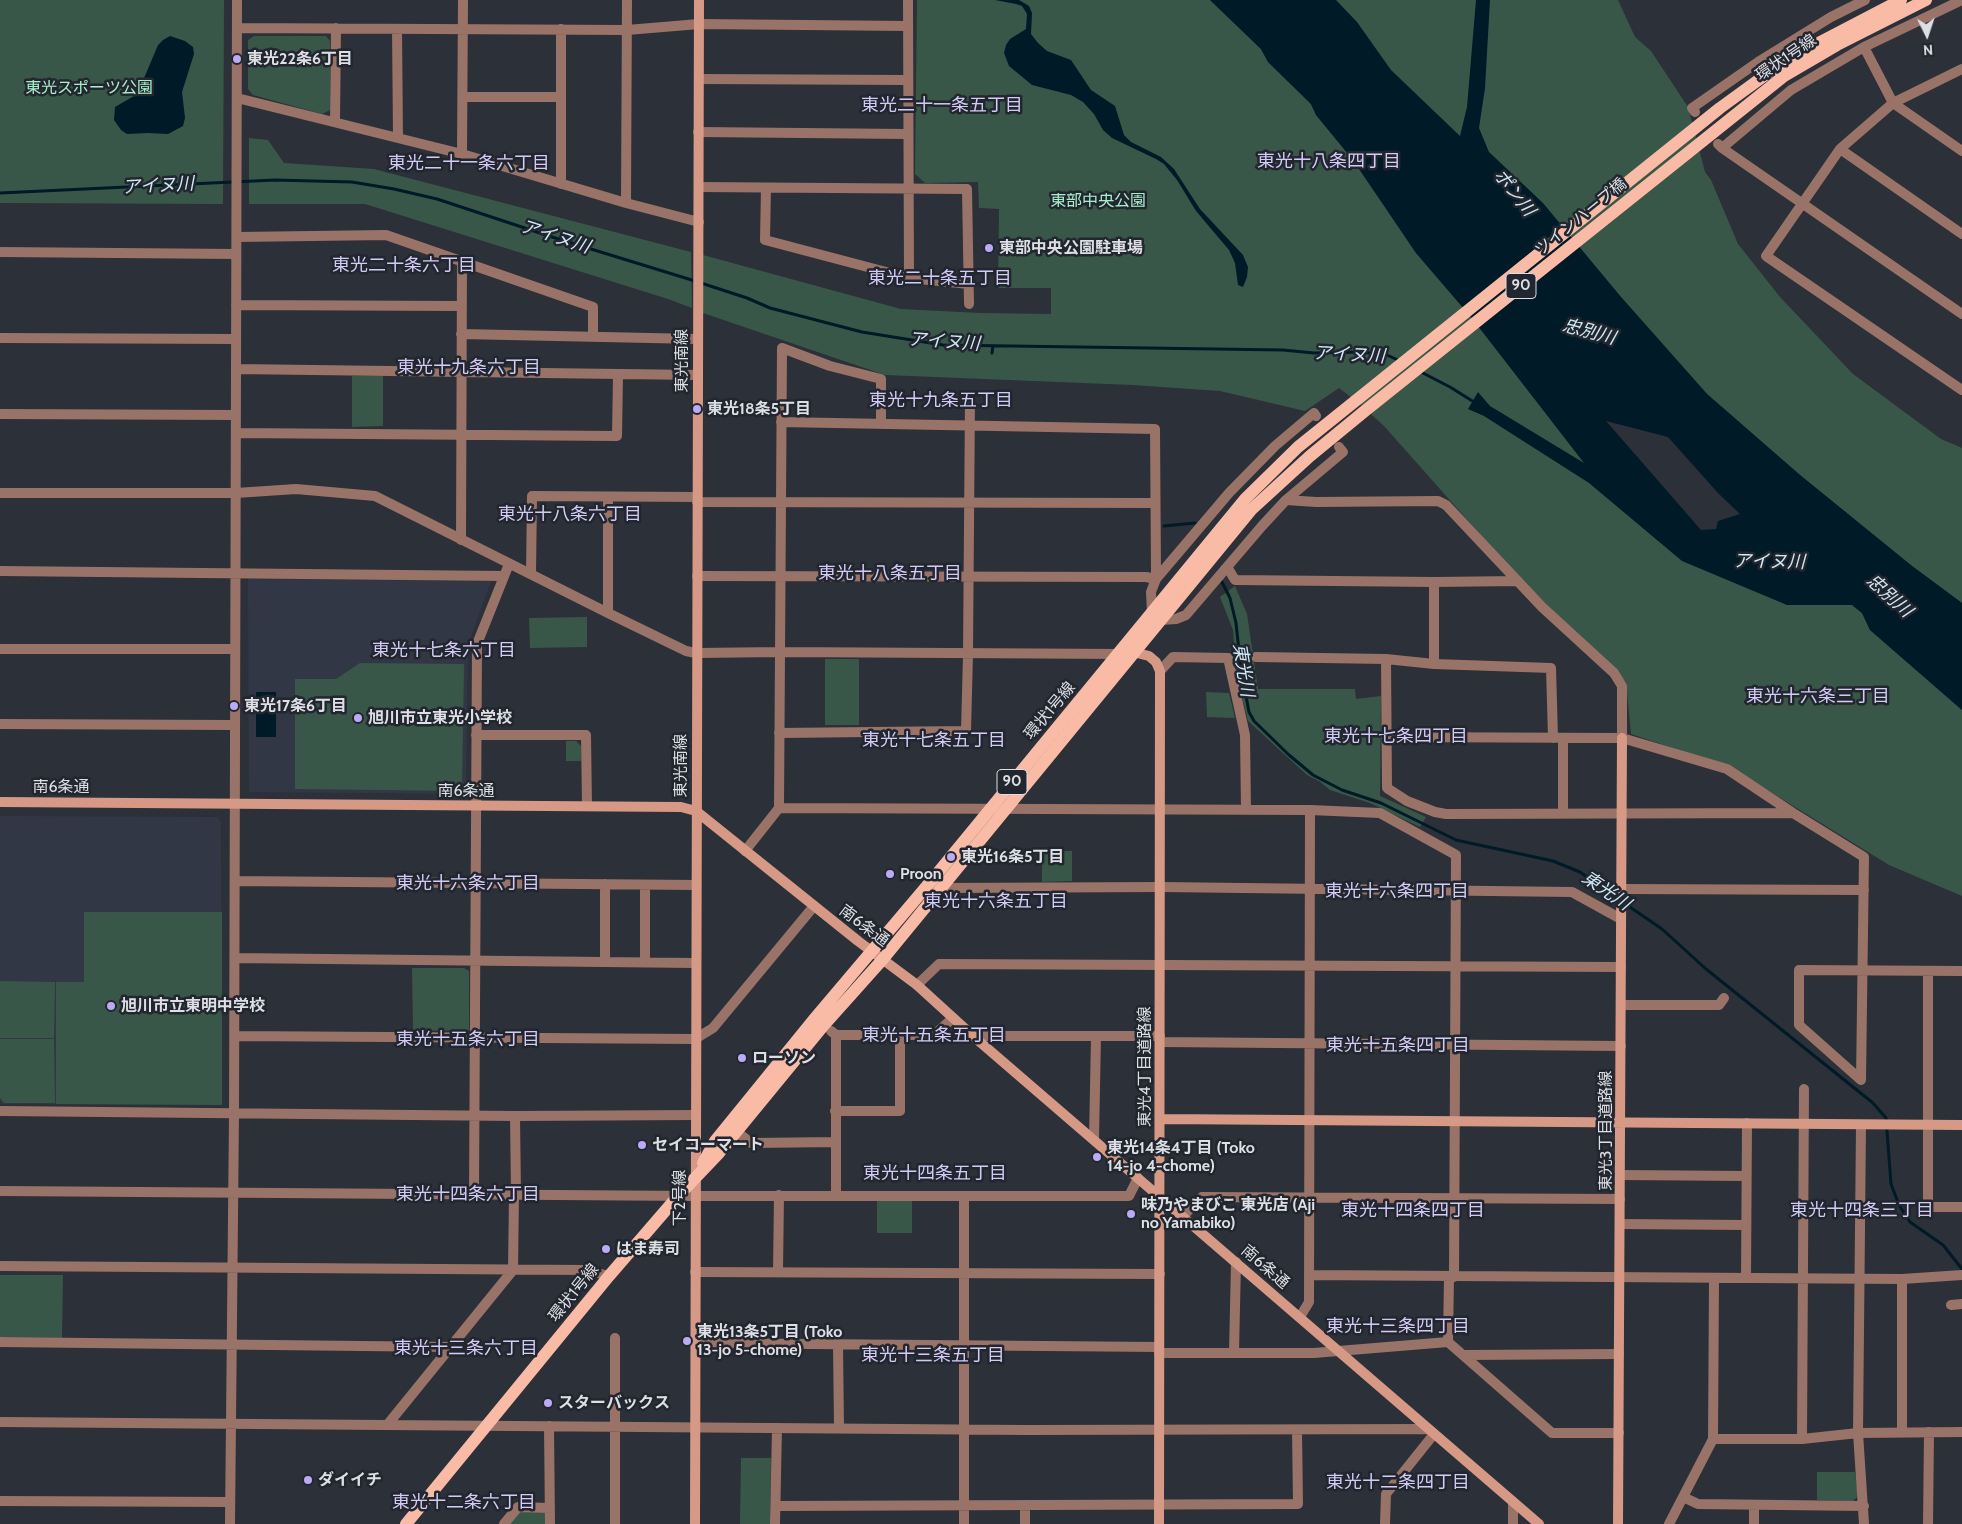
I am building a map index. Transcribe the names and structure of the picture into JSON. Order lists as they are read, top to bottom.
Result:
{
  "streets": {
    "main road": ["環状1号線", "ツインハープ橋", "90"],
    "street": [
      "東光南線",
      "南6条通",
      "東光4丁目道路線",
      "東光3丁目道路線",
      "下2号線"
    ]
  },
  "crossings": [
    ["環状1号線", "ツインハープ橋"],
    ["環状1号線", "南6条通"],
    ["環状1号線", "下2号線"],
    ["東光南線", "南6条通"],
    ["東光南線", "下2号線"],
    ["南6条通", "東光4丁目道路線"],
    ["南6条通", "下2号線"]
  ],
  "districts": [
    "東光二十一条五丁目",
    "東光十八条四丁目",
    "東光二十一条六丁目",
    "東光二十条六丁目",
    "東光二十条五丁目",
    "東光十九条六丁目",
    "東光十九条五丁目",
    "東光十八条六丁目",
    "東光十八条五丁目",
    "東光十七条六丁目",
    "東光十六条三丁目",
    "東光十七条四丁目",
    "東光十七条五丁目",
    "東光十六条六丁目",
    "東光十六条四丁目",
    "東光十六条五丁目",
    "東光十五条五丁目",
    "東光十五条六丁目",
    "東光十五条四丁目",
    "東光十四条五丁目",
    "東光十四条六丁目",
    "東光十四条四丁目",
    "東光十四条三丁目",
    "東光十三条四丁目",
    "東光十三条六丁目",
    "東光十三条五丁目",
    "東光十二条四丁目",
    "東光十二条六丁目"
  ],
  "water": [
    "アイヌ川",
    "ポン川",
    "忠別川",
    "東光川"
  ],
  "parks": ["東光スポーツ公園", "東部中央公園"],
  "places": [
    "東光22条6丁目",
    "東部中央公園駐車場",
    "東光18条5丁目",
    "東光17条6丁目",
    "旭川市立東光小学校",
    "東光16条5丁目",
    "Proon",
    "旭川市立東明中学校",
    "ローソン",
    "セイコーマート",
    "東光14条4丁目 (Toko 14-jo 4-chome)",
    "味乃やまびこ 東光店 (Aji no Yamabiko)",
    "はま寿司",
    "東光13条5丁目 (Toko 13-jo 5-chome)",
    "スターバックス",
    "ダイイチ"
  ],
  "north": "bottom"
}
